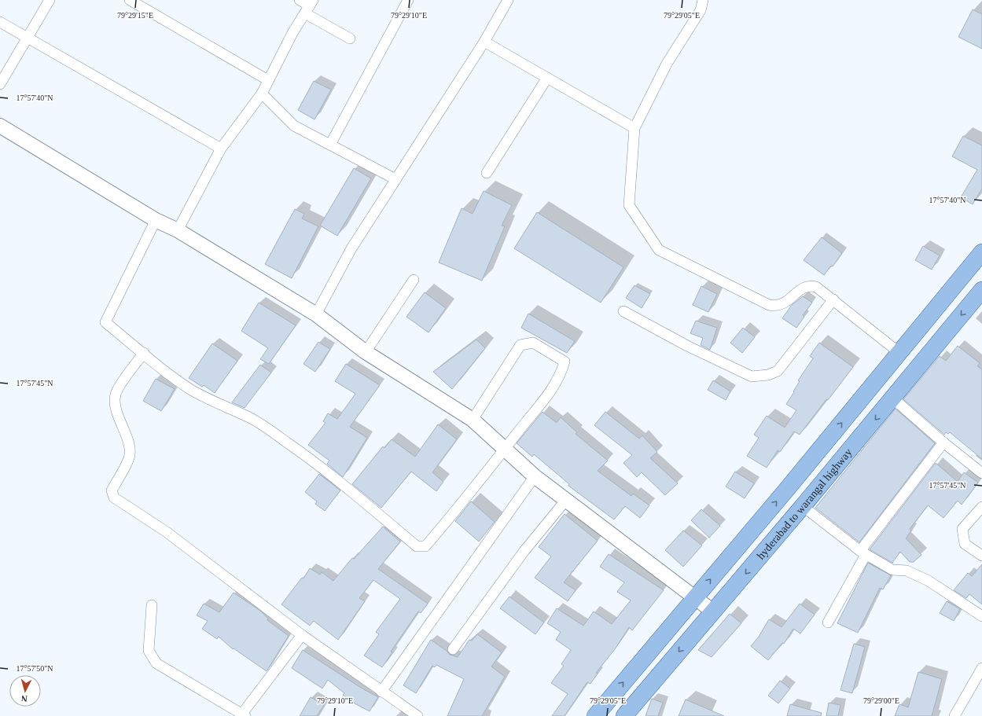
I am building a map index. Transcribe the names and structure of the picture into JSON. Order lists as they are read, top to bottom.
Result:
{
  "streets": {
    "main road": ["hyderabad to warangal highway"]
  },
  "north": "bottom",
  "coordinates": [
    "79°29'15\"E",
    "79°29'10\"E",
    "79°29'05\"E",
    "17°57'40\"N",
    "17°57'45\"N",
    "17°57'50\"N",
    "79°29'00\"E"
  ]
}
